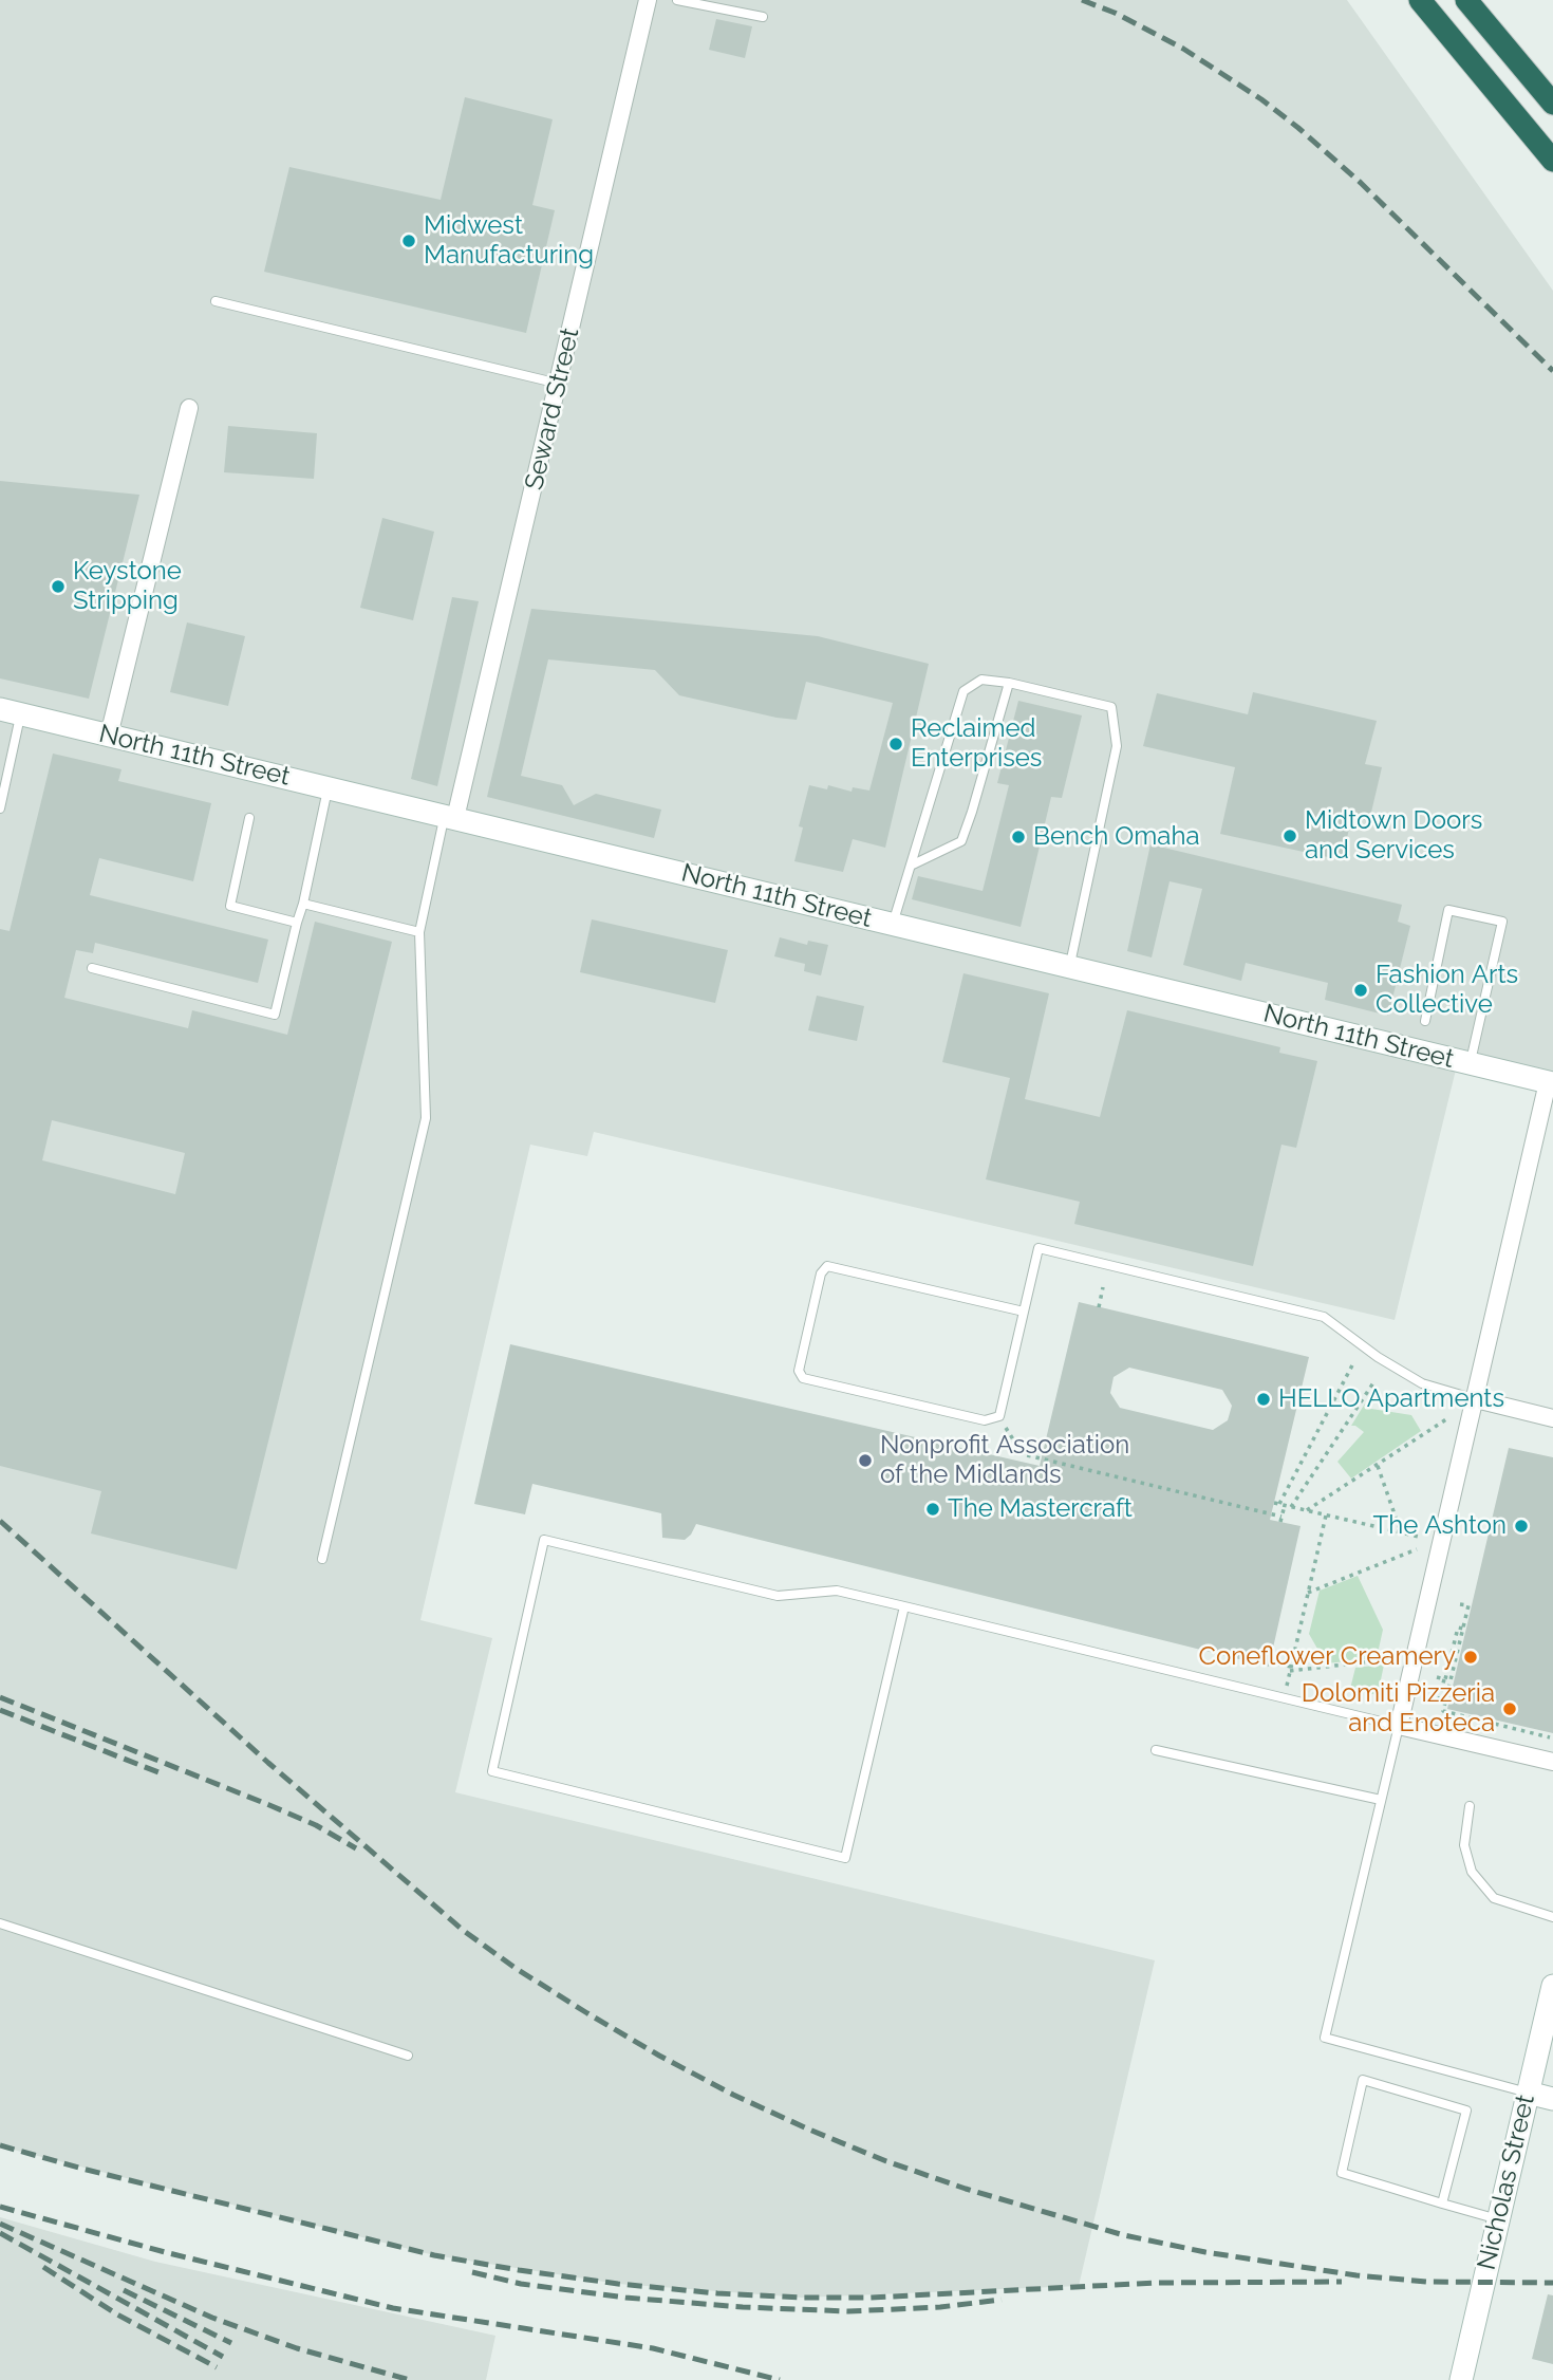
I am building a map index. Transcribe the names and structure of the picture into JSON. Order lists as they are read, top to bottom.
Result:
{
  "streets": {
    "street": ["Seward Street", "North 11th Street", "Nicholas Street"]
  },
  "crossings": [
    ["Seward Street", "North 11th Street"]
  ],
  "places": [
    "Midwest Manufacturing",
    "Keystone Stripping",
    "Reclaimed Enterprises",
    "Midtown Doors and Services",
    "Bench Omaha",
    "Fashion Arts Collective",
    "HELLO Apartments",
    "Nonprofit Association of the Midlands",
    "The Mastercraft",
    "The Ashton",
    "Coneflower Creamery",
    "Dolomiti Pizzeria and Enoteca"
  ]
}
